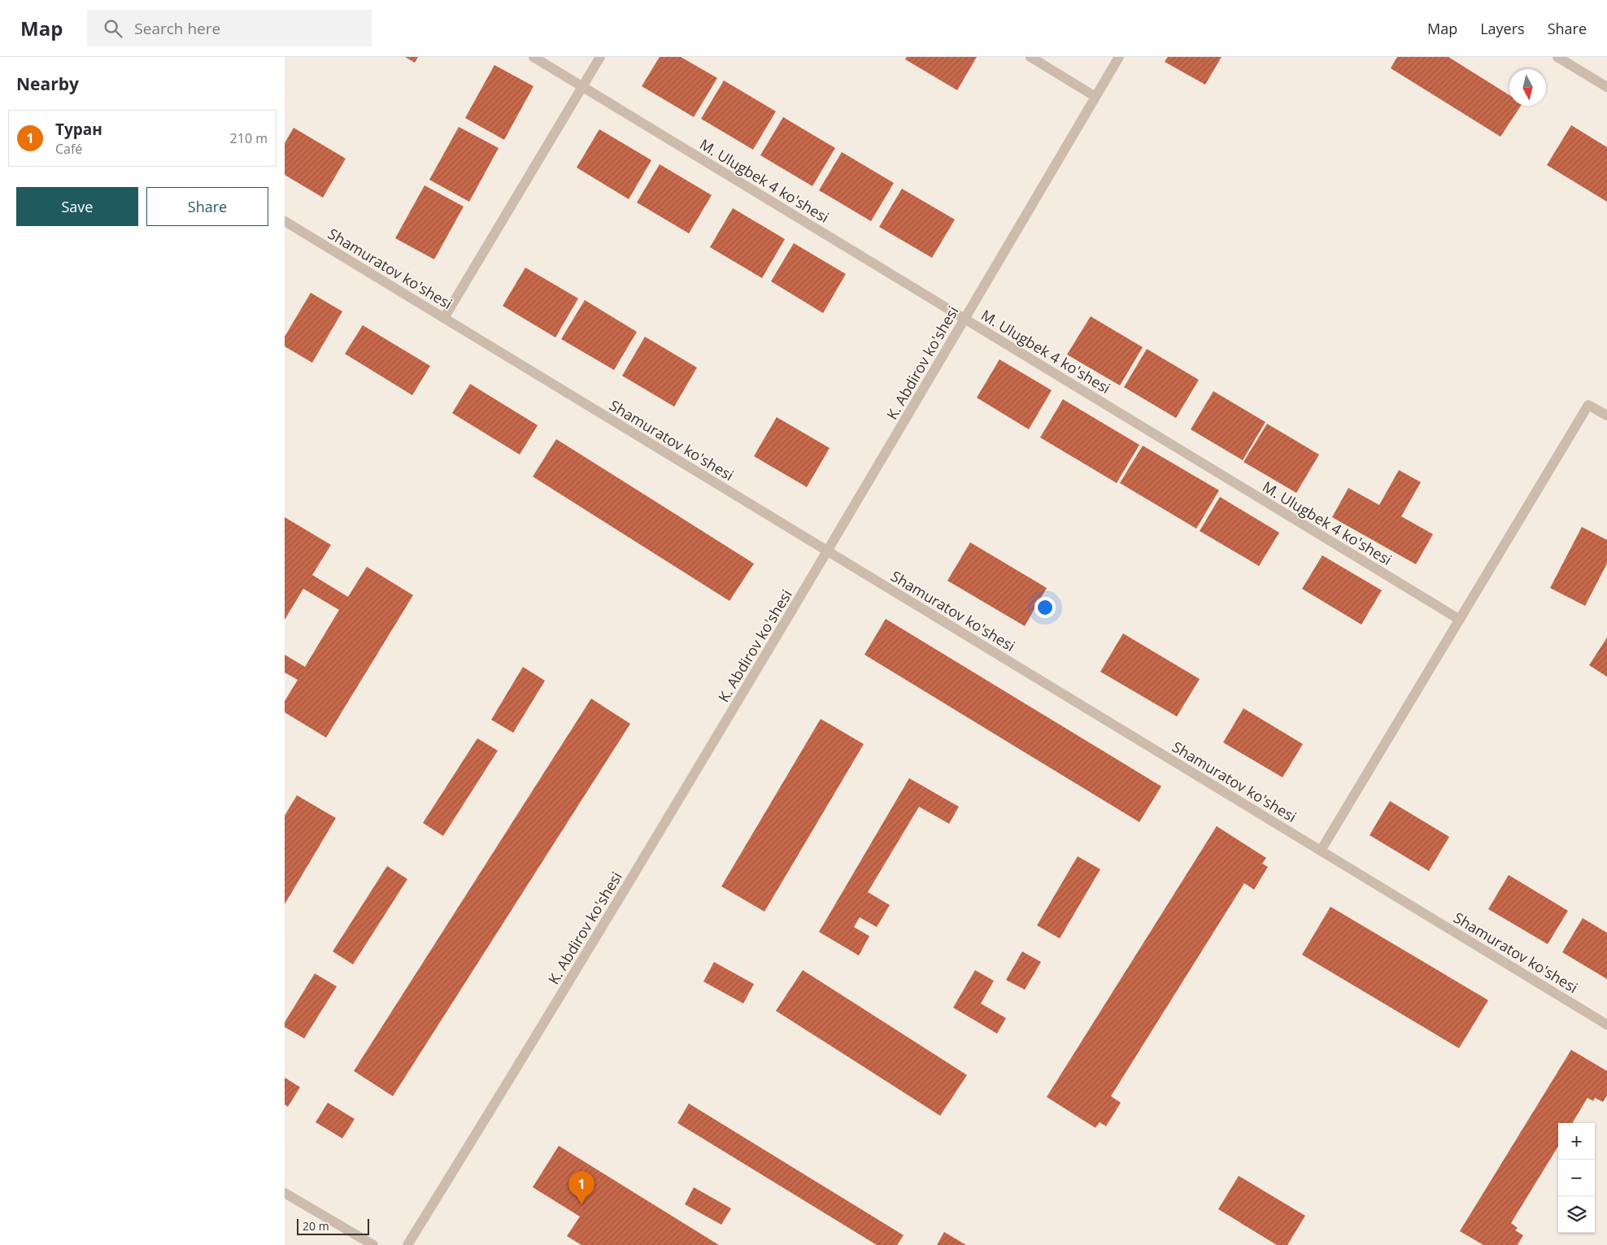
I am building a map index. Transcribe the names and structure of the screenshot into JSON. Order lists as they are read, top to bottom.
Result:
{
  "streets": {
    "street": ["M. Ulugbek 4 ko'shesi", "Shamuratov ko'shesi", "K. Abdirov ko'shesi"]
  },
  "crossings": [
    ["M. Ulugbek 4 ko'shesi", "K. Abdirov ko'shesi"],
    ["Shamuratov ko'shesi", "K. Abdirov ko'shesi"]
  ],
  "scale_bar": "20 m",
  "north": "bottom",
  "page": {
    "header": "Map",
    "search": "Search here",
    "nav": ["Map", "Layers", "Share"],
    "heading": "Nearby",
    "list": [
      {
        "mark": "1",
        "name": "Туран",
        "note": "Café",
        "value": "210 m"
      }
    ],
    "buttons": ["Save", "Share"],
    "map_buttons": ["+", "−"],
    "pins": "1",
    "scale": "20 m"
  }
}
